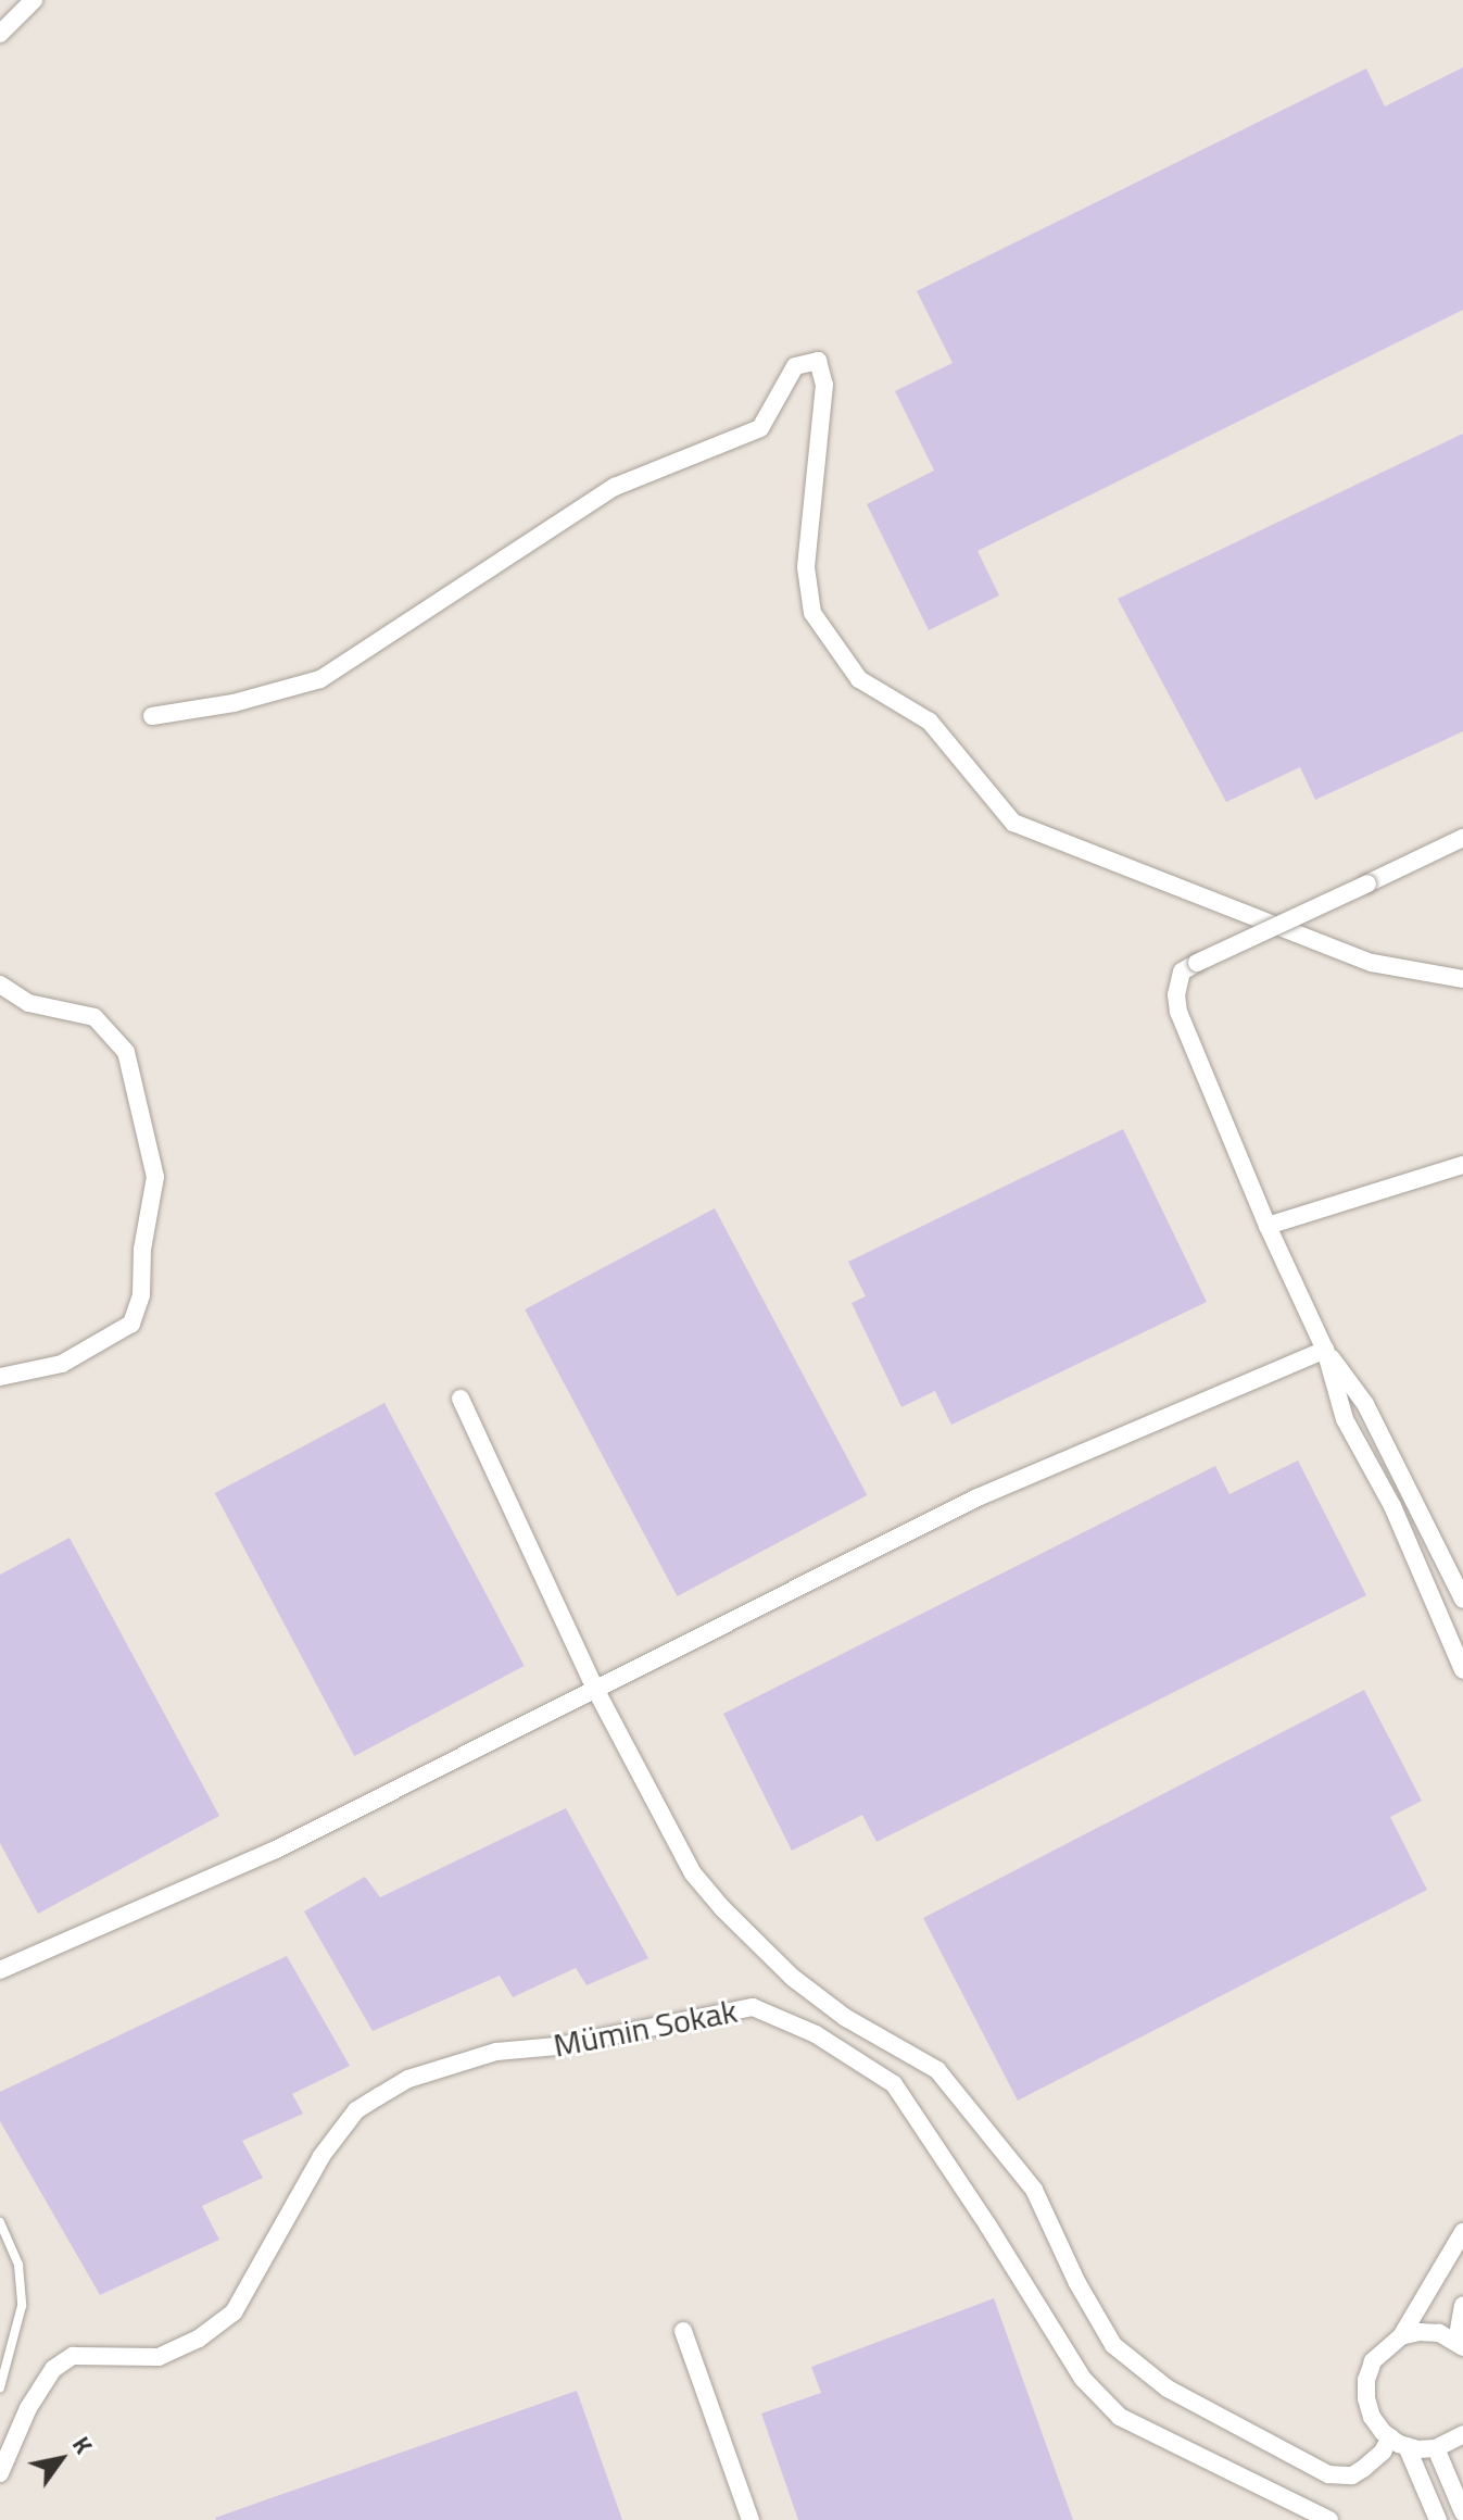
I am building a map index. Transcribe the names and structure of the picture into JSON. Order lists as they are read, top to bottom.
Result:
{
  "streets": {
    "street": ["Mümin Sokak"]
  },
  "north": "top right"
}
